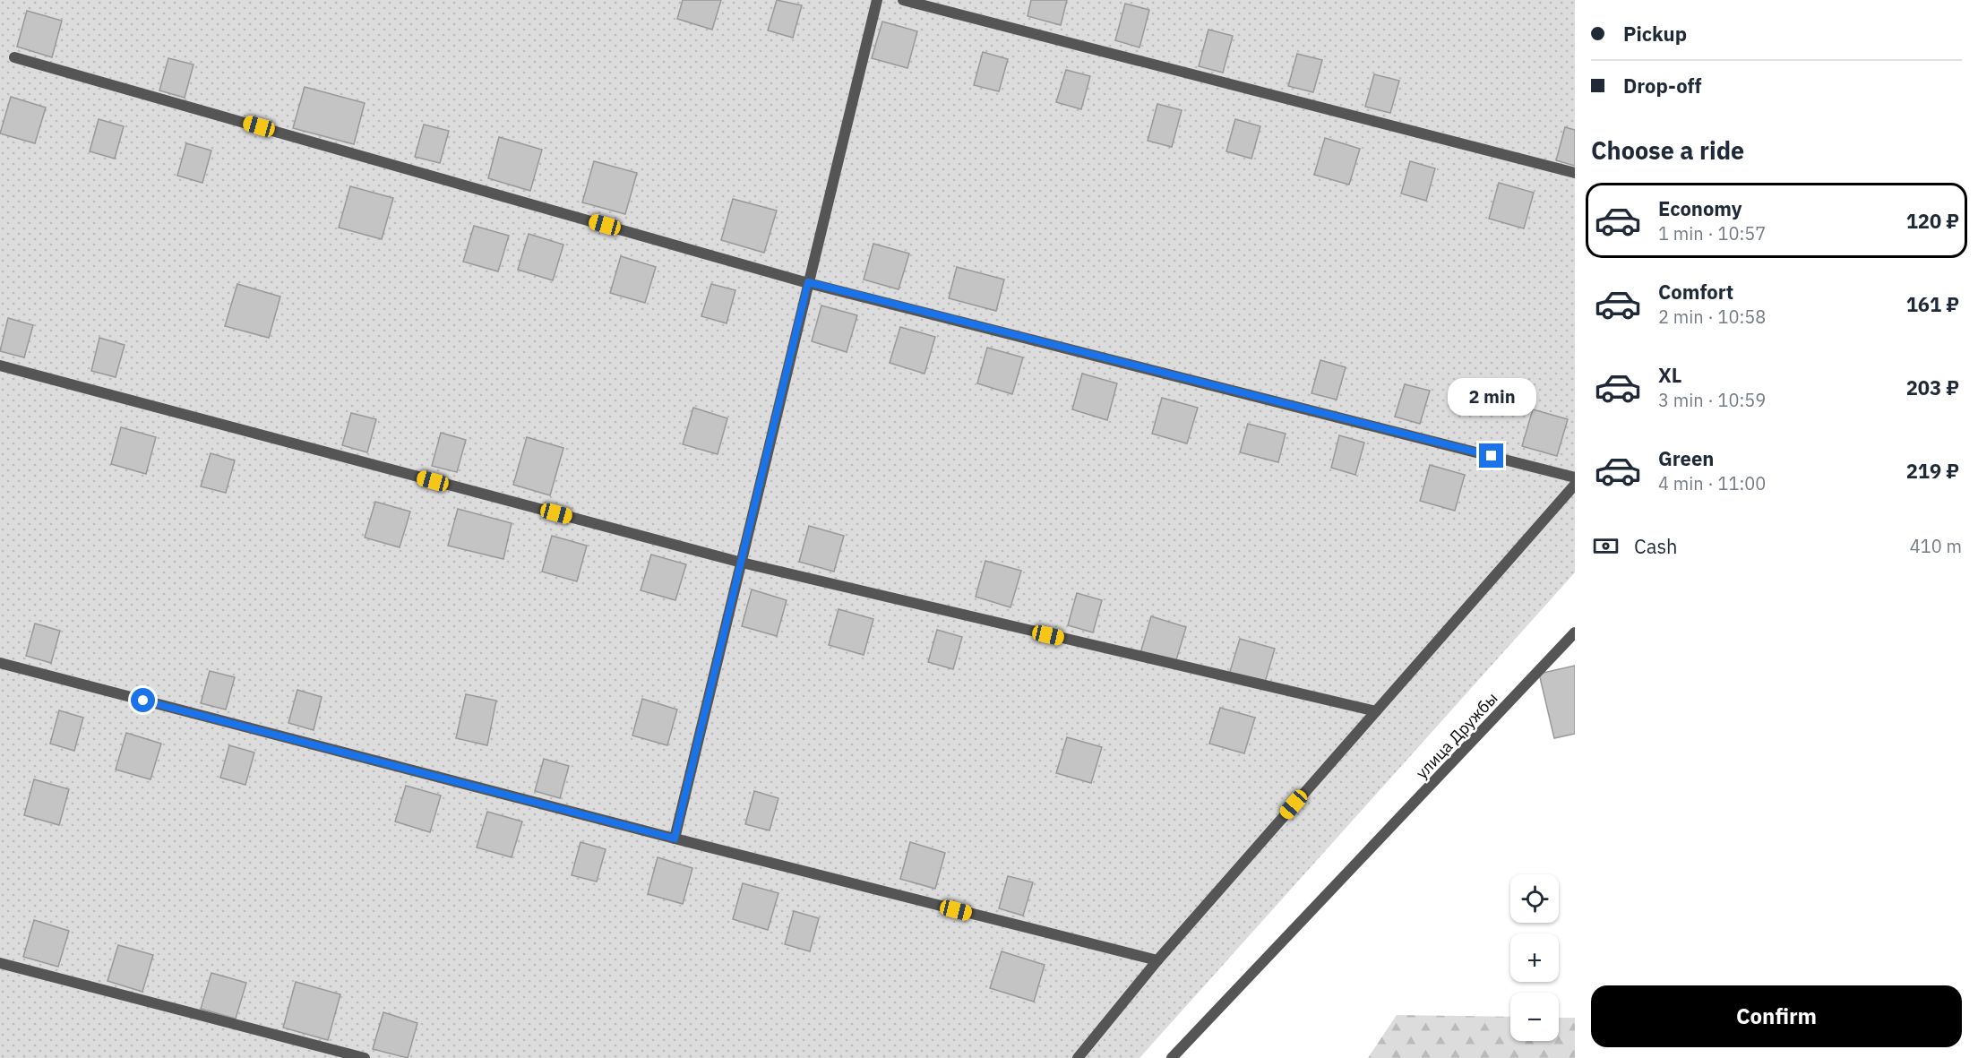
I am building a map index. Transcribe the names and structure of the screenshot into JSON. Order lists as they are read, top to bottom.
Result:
{
  "streets": {
    "street": ["улица Дружбы"]
  },
  "page": {
    "banner": ["Pickup", "Drop-off"],
    "heading": "Choose a ride",
    "list": [
      {
        "name": "Economy",
        "note": "1 min · 10:57",
        "value": "120 ₽"
      },
      {
        "name": "Comfort",
        "note": "2 min · 10:58",
        "value": "161 ₽"
      },
      {
        "name": "XL",
        "note": "3 min · 10:59",
        "value": "203 ₽"
      },
      {
        "name": "Green",
        "note": "4 min · 11:00",
        "value": "219 ₽"
      }
    ],
    "bubble": "2 min",
    "pay": ["Cash", "410 m"],
    "map_buttons": ["+", "−"],
    "buttons": "Confirm"
  }
}
